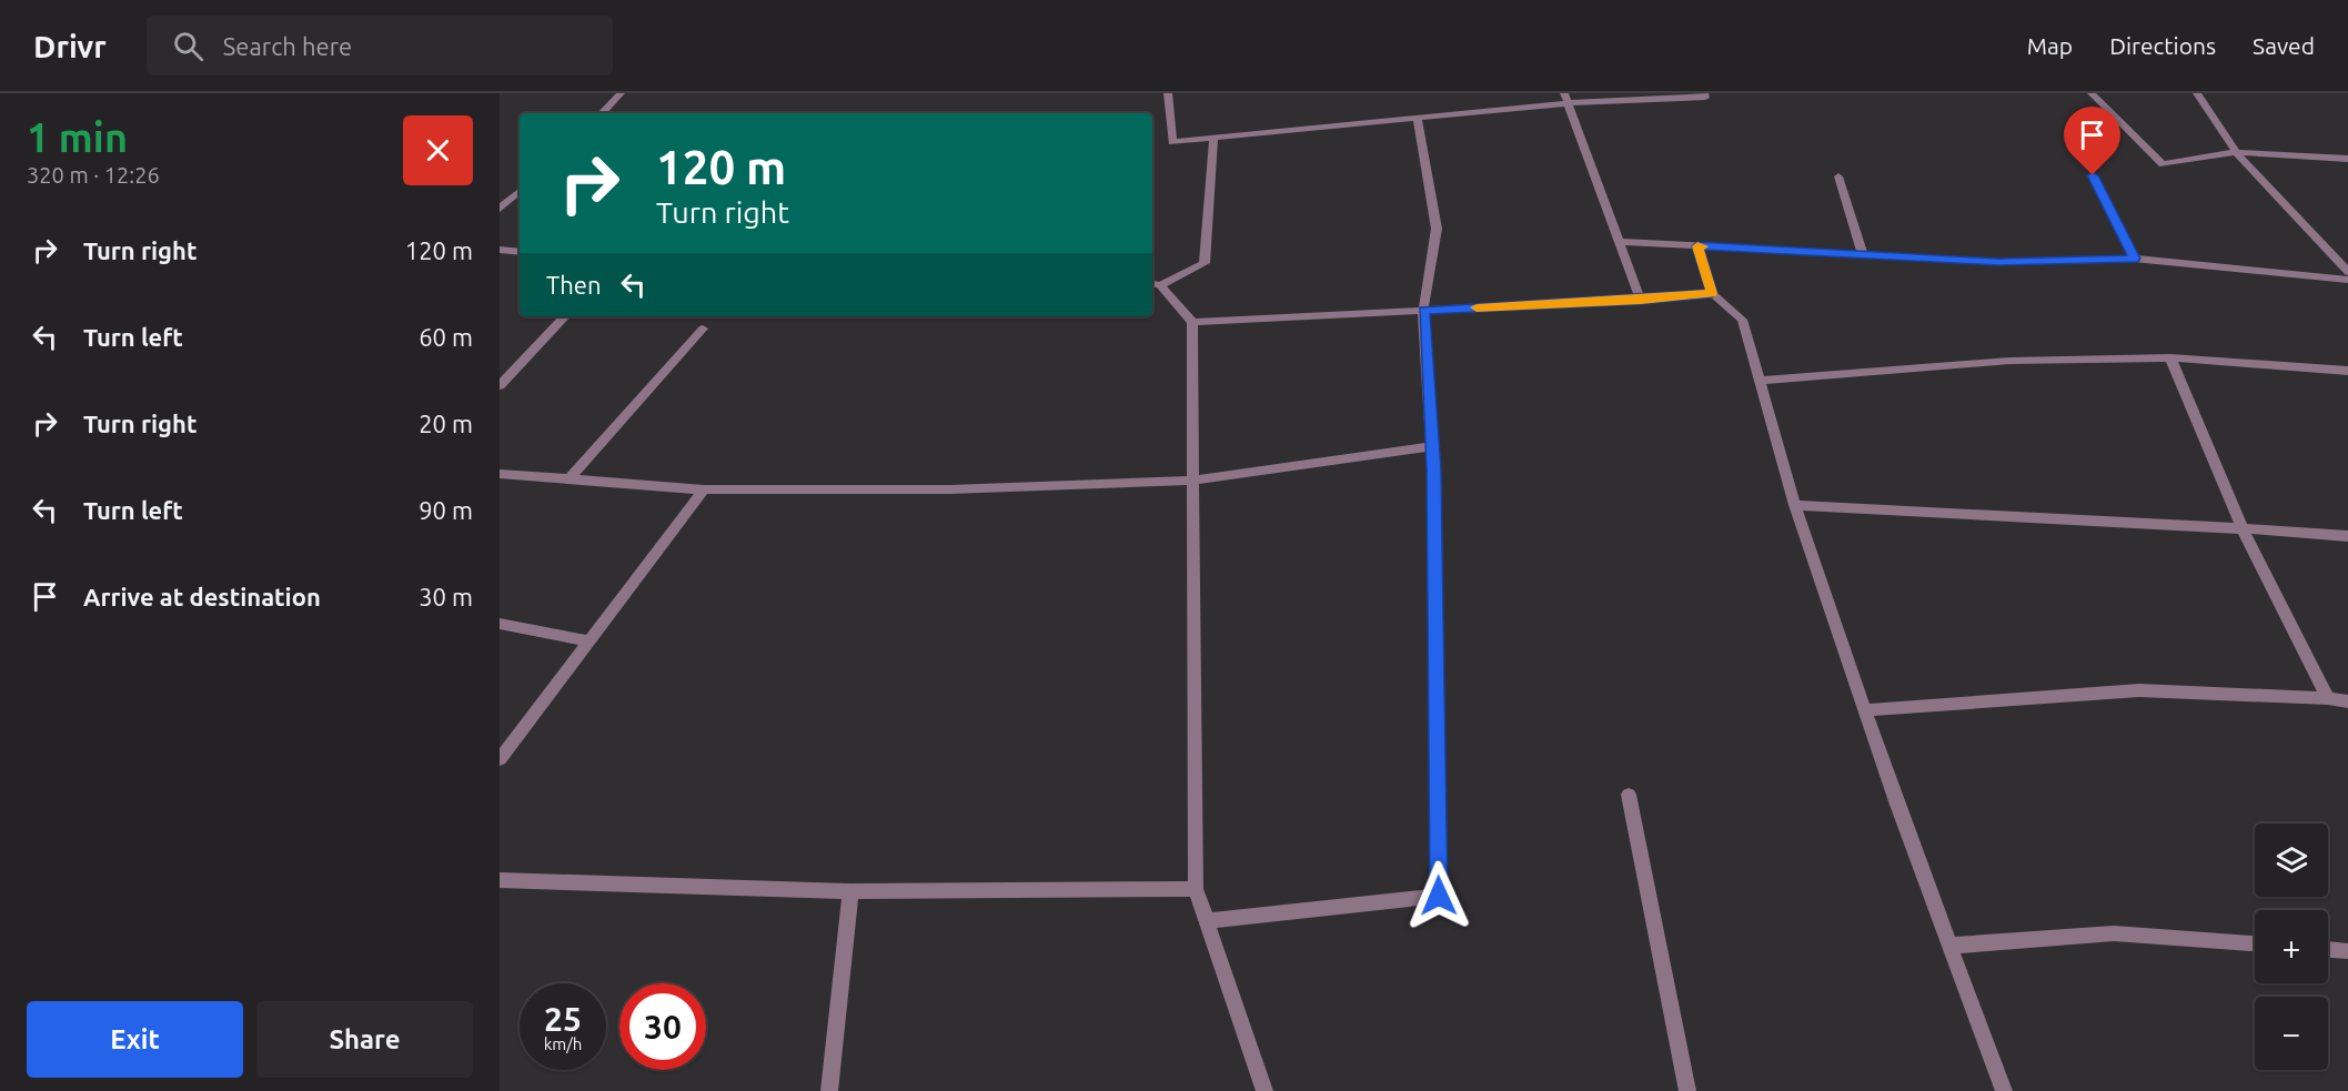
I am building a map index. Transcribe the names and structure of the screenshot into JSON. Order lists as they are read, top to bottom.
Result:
{
  "page": {
    "header": "Drivr",
    "search": "Search here",
    "nav": ["Map", "Directions", "Saved"],
    "heading": ["1 min", "320 m · 12:26"],
    "turn": ["120 m", "Turn right"],
    "list": [
      {
        "name": "Turn right",
        "value": "120 m"
      },
      {
        "name": "Turn left",
        "value": "60 m"
      },
      {
        "name": "Turn right",
        "value": "20 m"
      },
      {
        "name": "Turn left",
        "value": "90 m"
      },
      {
        "name": "Arrive at destination",
        "value": "30 m"
      }
    ],
    "then": "Then",
    "map_buttons": ["+", "−"],
    "speed": "25 km/h",
    "limit": "30",
    "buttons": ["Exit", "Share"]
  }
}
